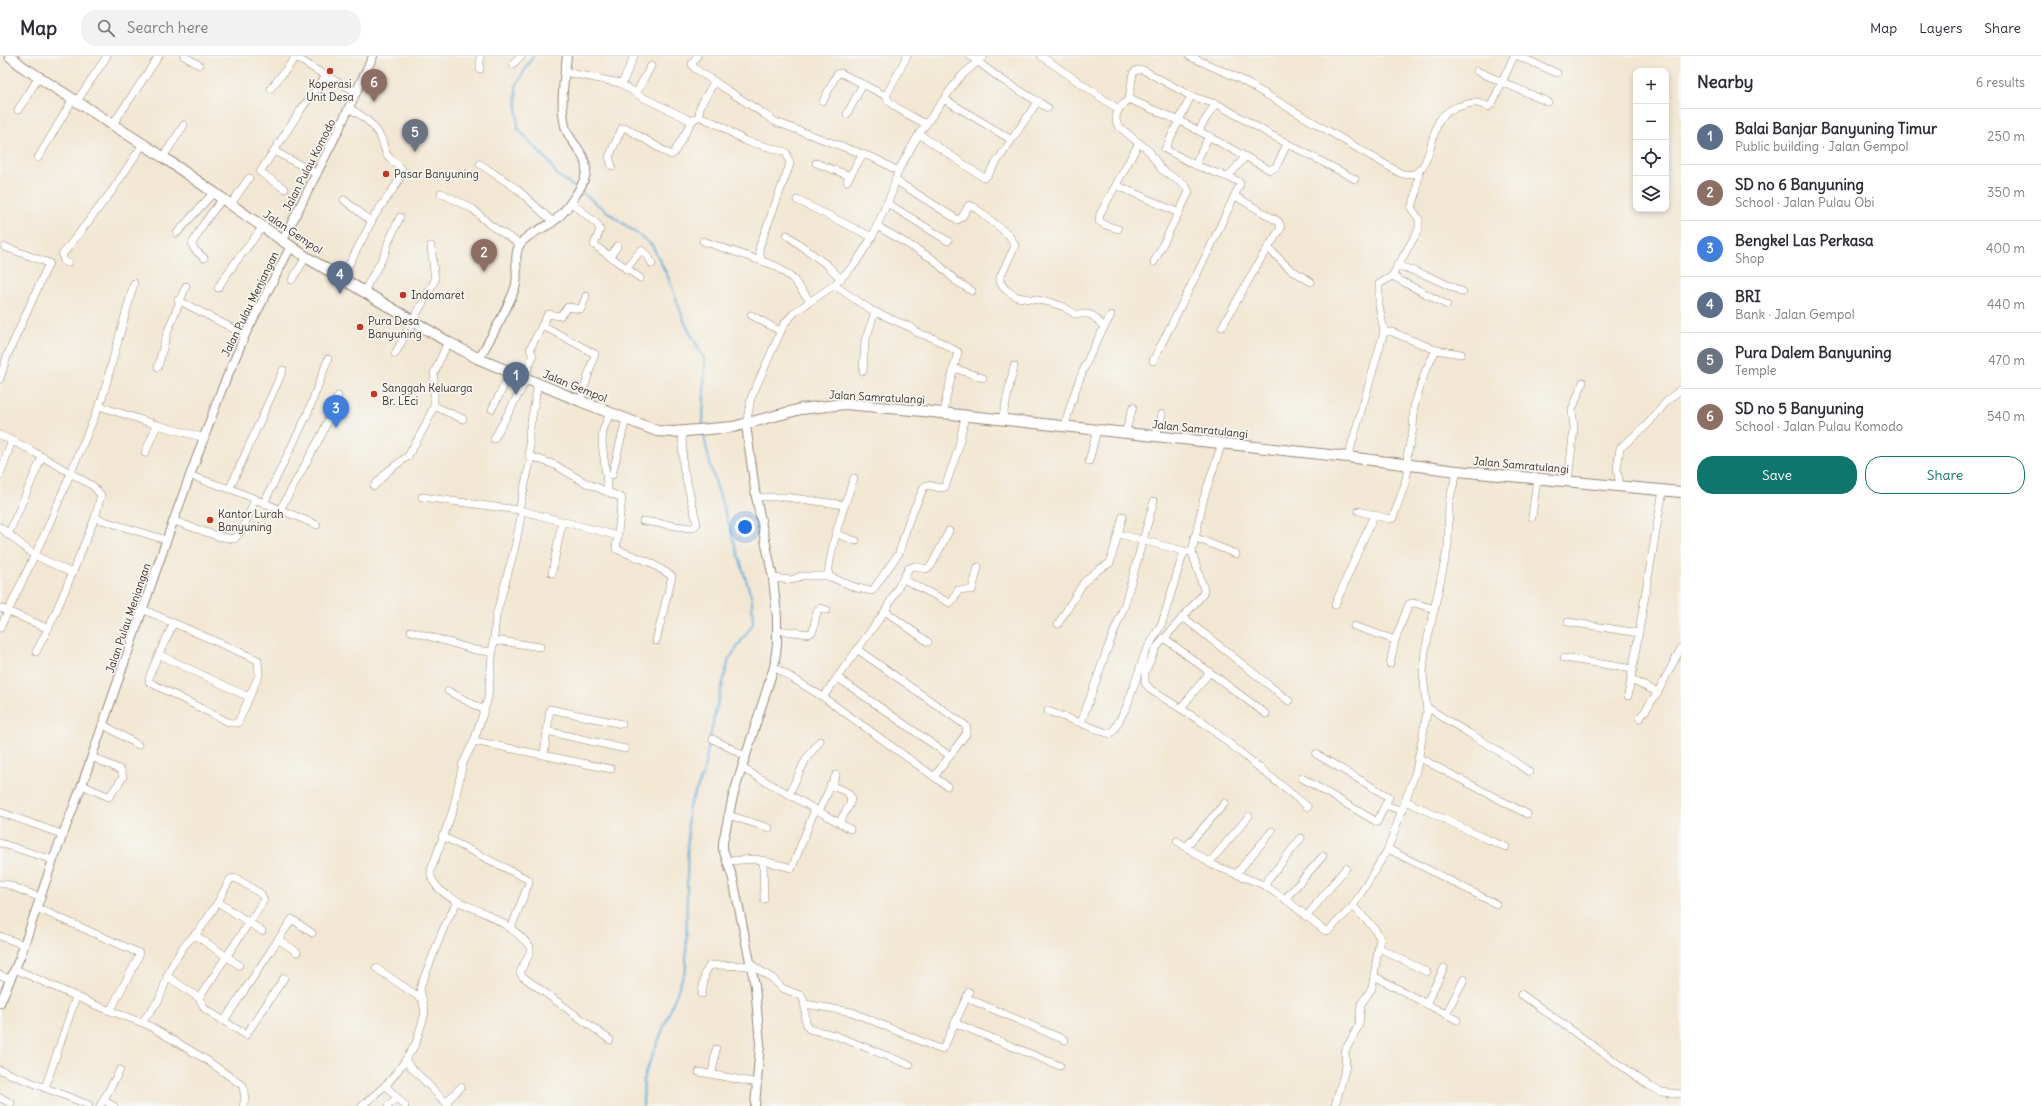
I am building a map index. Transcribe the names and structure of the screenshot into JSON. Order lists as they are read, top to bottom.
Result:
{
  "streets": {
    "main road": ["Jalan Gempol", "Jalan Samratulangi"],
    "street": ["Jalan Pulau Komodo", "Jalan Pulau Menjangan"]
  },
  "crossings": [
    ["Jalan Pulau Komodo", "Jalan Gempol"],
    ["Jalan Pulau Komodo", "Jalan Pulau Menjangan"],
    ["Jalan Gempol", "Jalan Pulau Menjangan"],
    ["Jalan Gempol", "Jalan Samratulangi"]
  ],
  "places": [
    "Koperasi Unit Desa",
    "Pasar Banyuning",
    "Indomaret",
    "Pura Desa Banyuning",
    "Sanggah Keluarga Br. LEci",
    "Kantor Lurah Banyuning"
  ],
  "page": {
    "header": "Map",
    "search": "Search here",
    "nav": ["Map", "Layers", "Share"],
    "heading": ["Nearby", "6 results"],
    "map_buttons": ["+", "−"],
    "pins": [
      "6",
      "5",
      "2",
      "4",
      "1",
      "3"
    ],
    "list": [
      {
        "mark": "1",
        "name": "Balai Banjar Banyuning Timur",
        "note": "Public building · Jalan Gempol",
        "value": "250 m"
      },
      {
        "mark": "2",
        "name": "SD no 6 Banyuning",
        "note": "School · Jalan Pulau Obi",
        "value": "350 m"
      },
      {
        "mark": "3",
        "name": "Bengkel Las Perkasa",
        "note": "Shop",
        "value": "400 m"
      },
      {
        "mark": "4",
        "name": "BRI",
        "note": "Bank · Jalan Gempol",
        "value": "440 m"
      },
      {
        "mark": "5",
        "name": "Pura Dalem Banyuning",
        "note": "Temple",
        "value": "470 m"
      },
      {
        "mark": "6",
        "name": "SD no 5 Banyuning",
        "note": "School · Jalan Pulau Komodo",
        "value": "540 m"
      }
    ],
    "buttons": ["Save", "Share"]
  }
}
